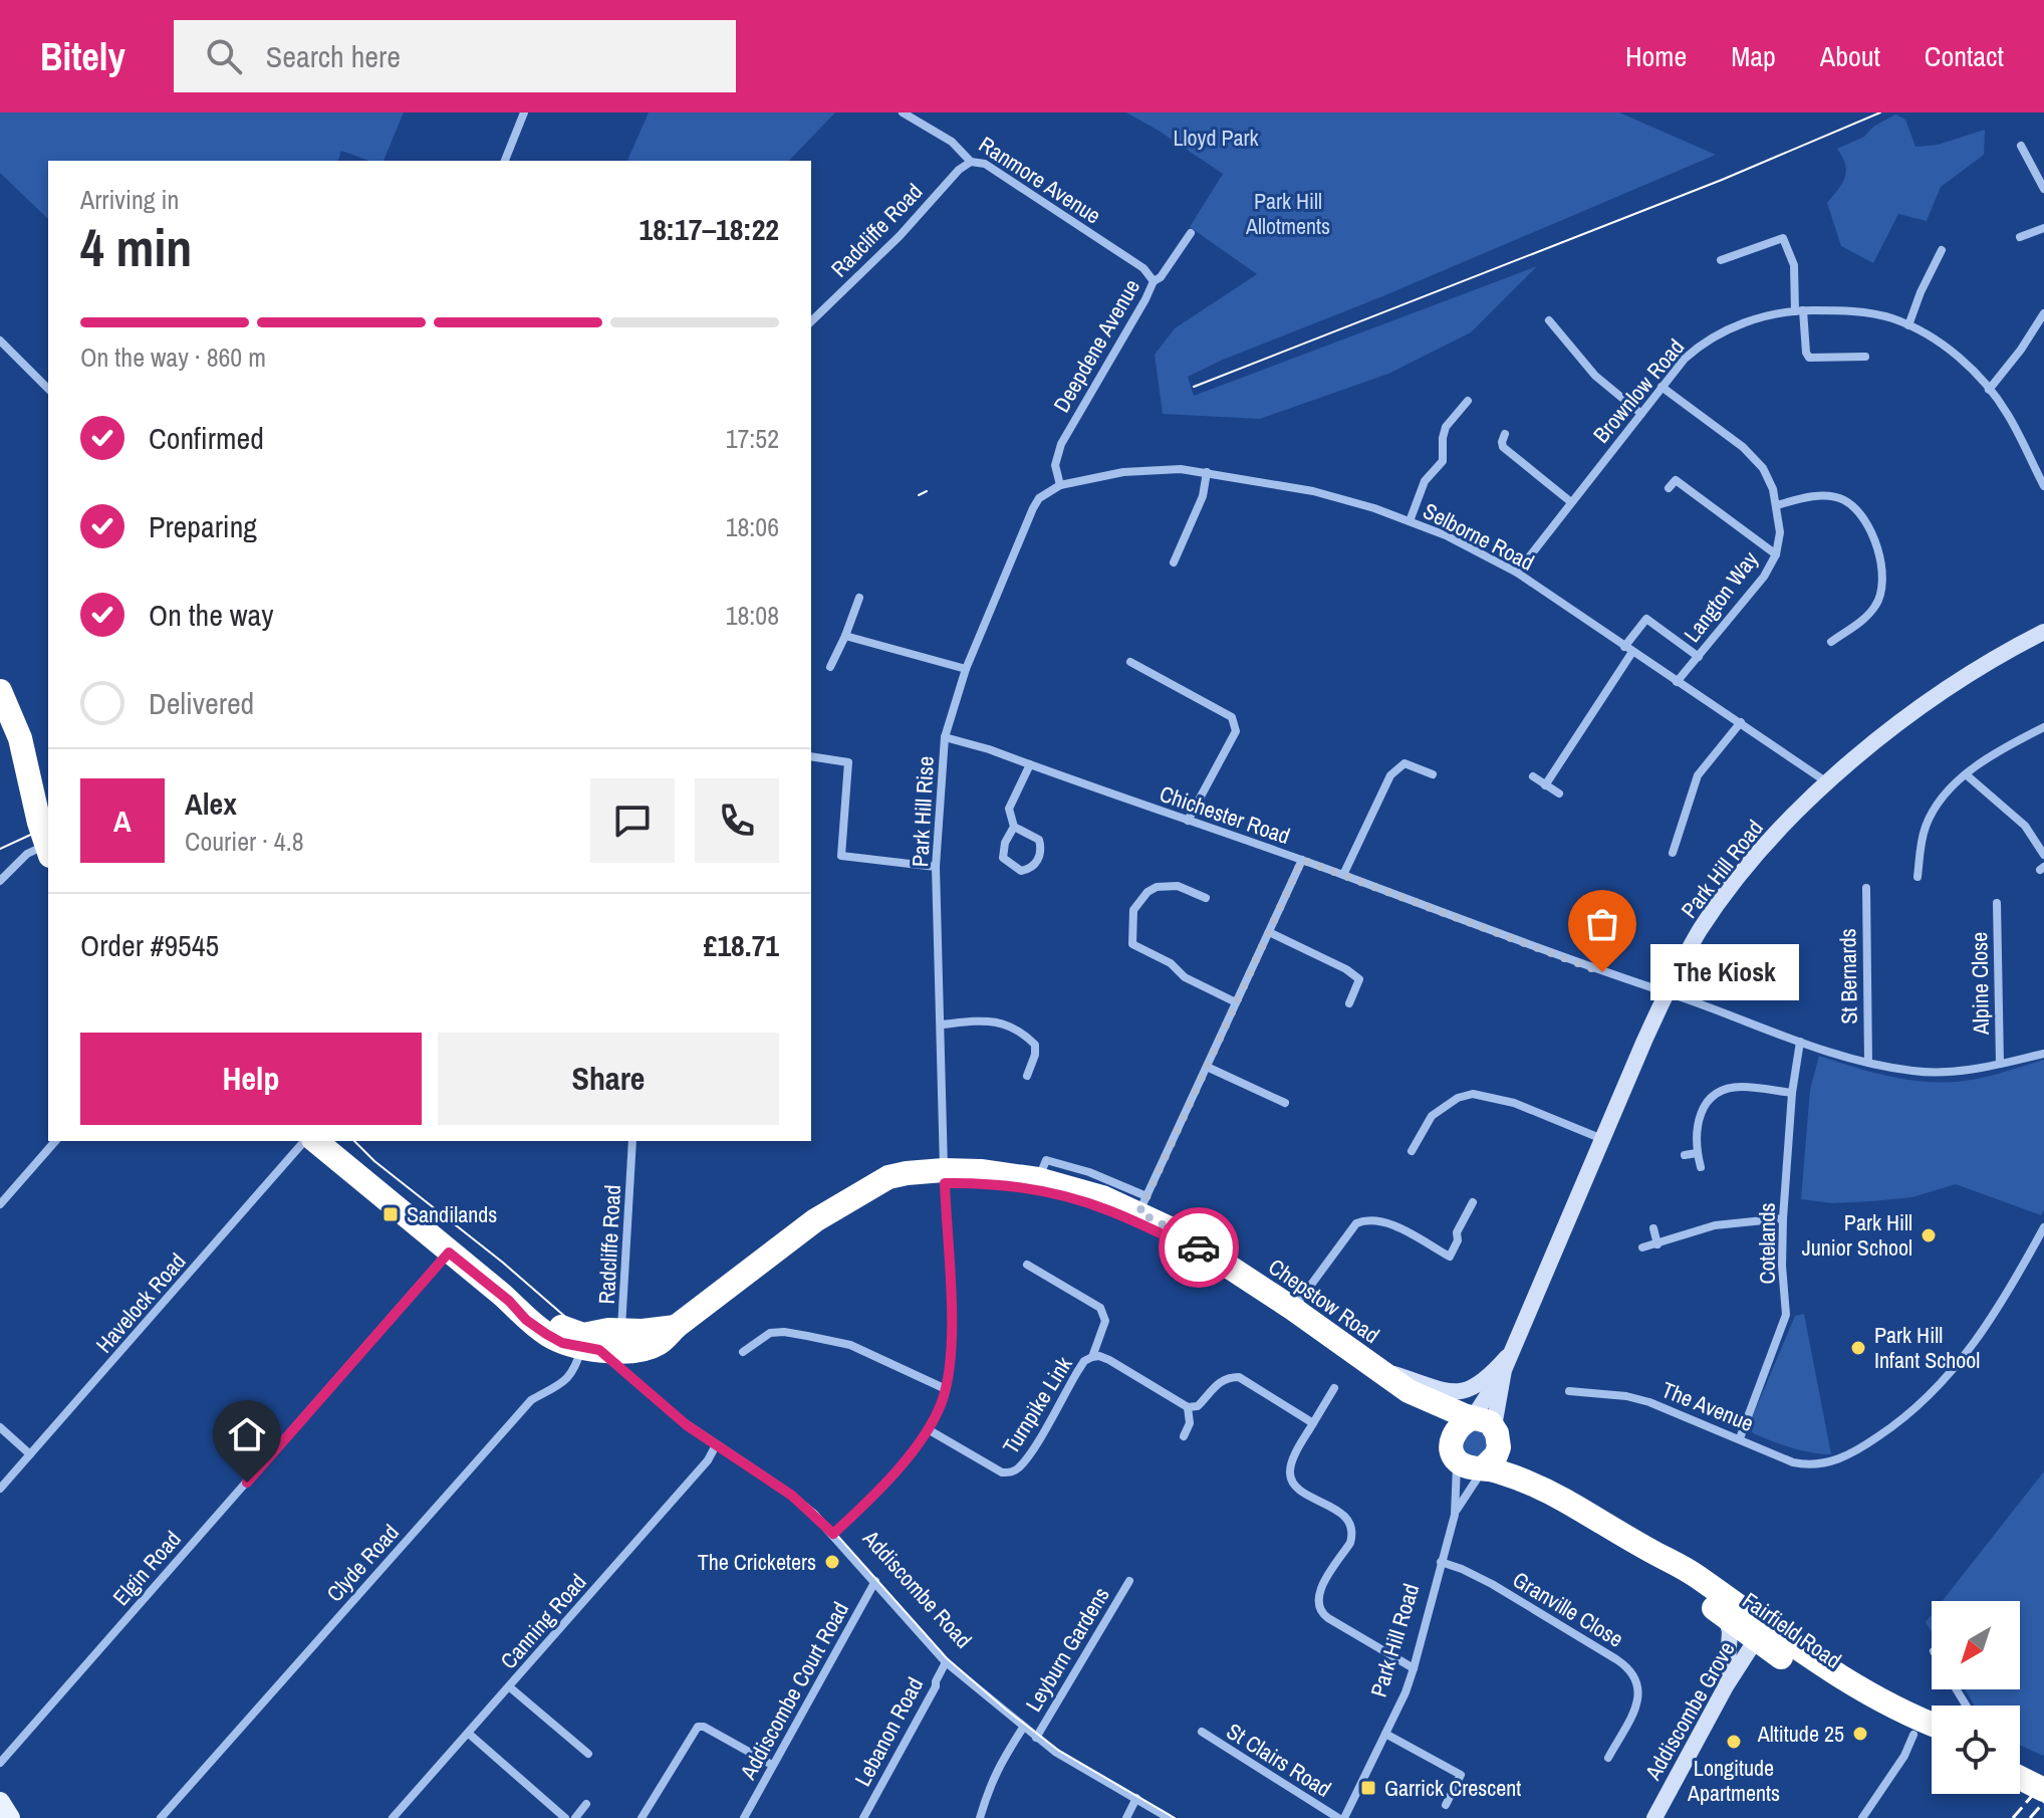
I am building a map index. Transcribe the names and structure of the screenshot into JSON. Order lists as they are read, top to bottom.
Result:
{
  "streets": {
    "highway": ["Chepstow Road", "Addiscombe Road", "Fairfield Road"],
    "main road": ["Park Hill Road", "Addiscombe Grove"],
    "street": [
      "Ranmore Avenue",
      "Radcliffe Road",
      "Deepdene Avenue",
      "Brownlow Road",
      "Selborne Road",
      "Langton Way",
      "Park Hill Rise",
      "Chichester Road",
      "St Bernards",
      "Alpine Close",
      "Cotelands",
      "Havelock Road",
      "Turnpike Link",
      "The Avenue",
      "Clyde Road",
      "Elgin Road",
      "Granville Close",
      "Canning Road",
      "Leyburn Gardens",
      "Addiscombe Court Road",
      "Lebanon Road",
      "St Clairs Road"
    ]
  },
  "crossings": [
    ["Ranmore Avenue", "Radcliffe Road"],
    ["Ranmore Avenue", "Deepdene Avenue"],
    ["Radcliffe Road", "Chepstow Road"],
    ["Radcliffe Road", "Addiscombe Road"],
    ["Deepdene Avenue", "Selborne Road"],
    ["Deepdene Avenue", "Park Hill Rise"],
    ["Brownlow Road", "Selborne Road"],
    ["Brownlow Road", "Langton Way"],
    ["Selborne Road", "Langton Way"],
    ["Selborne Road", "Park Hill Rise"],
    ["Selborne Road", "Park Hill Road"],
    ["Park Hill Rise", "Chichester Road"],
    ["Park Hill Rise", "Chepstow Road"],
    ["Park Hill Rise", "Turnpike Link"],
    ["Park Hill Rise", "Addiscombe Road"],
    ["Chichester Road", "Park Hill Road"],
    ["Chichester Road", "St Bernards"],
    ["Chichester Road", "Alpine Close"],
    ["Chichester Road", "Cotelands"],
    ["Park Hill Road", "Chepstow Road"],
    ["Park Hill Road", "Granville Close"],
    ["Park Hill Road", "Fairfield Road"],
    ["Cotelands", "The Avenue"],
    ["Chepstow Road", "Addiscombe Road"],
    ["Chepstow Road", "Fairfield Road"],
    ["Clyde Road", "Addiscombe Road"],
    ["Elgin Road", "Addiscombe Road"],
    ["Addiscombe Road", "Canning Road"],
    ["Addiscombe Road", "Leyburn Gardens"],
    ["Addiscombe Road", "Addiscombe Court Road"],
    ["Addiscombe Road", "Lebanon Road"],
    ["Fairfield Road", "Addiscombe Grove"]
  ],
  "parks": ["Lloyd Park", "Park Hill Allotments"],
  "places": {
    "other": [
      "The Kiosk",
      "Park Hill Junior School",
      "Park Hill Infant School",
      "The Cricketers",
      "Altitude 25",
      "Longitude Apartments"
    ],
    "transit": ["Sandilands", "Garrick Crescent"]
  },
  "north": "bottom left",
  "page": {
    "header": "Bitely",
    "search": "Search here",
    "nav": [
      "Home",
      "Map",
      "About",
      "Contact"
    ],
    "heading": ["4 min", "Arriving in", "18:17–18:22"],
    "panel": [
      "Alex",
      "Courier · 4.8",
      "Order #9545",
      "£18.71"
    ],
    "bar": "On the way · 860 m",
    "list": [
      ["Confirmed", "17:52"],
      ["Preparing", "18:06"],
      ["On the way", "18:08"],
      "Delivered"
    ],
    "round": "A",
    "bubble": "The Kiosk",
    "buttons": ["Help", "Share"]
  }
}
